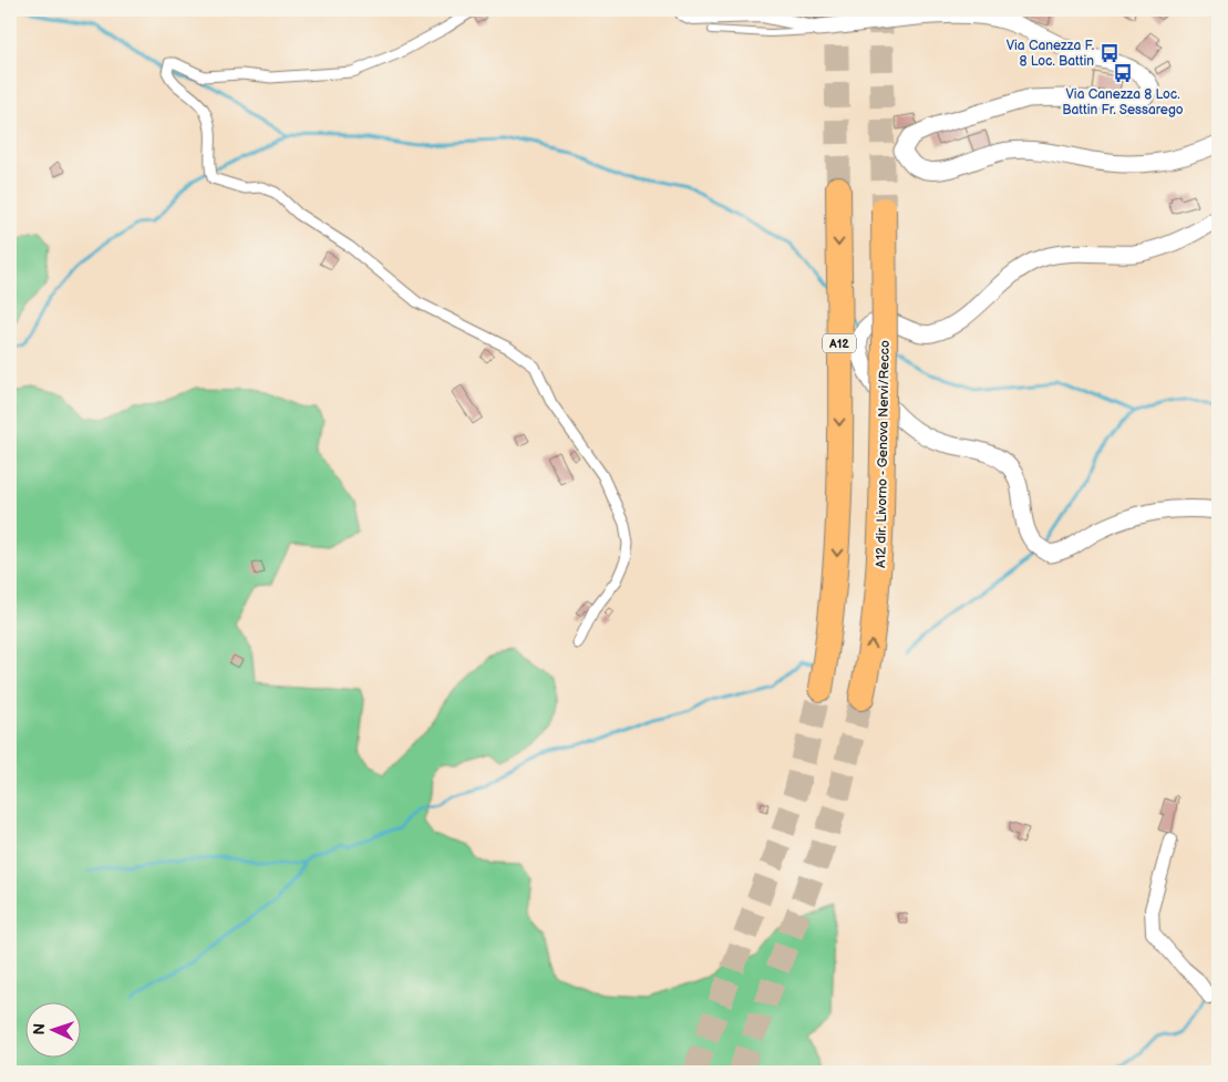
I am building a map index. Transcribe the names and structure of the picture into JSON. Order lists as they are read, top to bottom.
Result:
{
  "streets": {
    "highway": ["A12", "A12 dir. Livorno - Genova Nervi/Recco"]
  },
  "places": {
    "bus stop": ["Via Canezza F. 8 Loc. Battin", "Via Canezza 8 Loc. Battin Fr. Sessarego"]
  },
  "north": "left"
}
